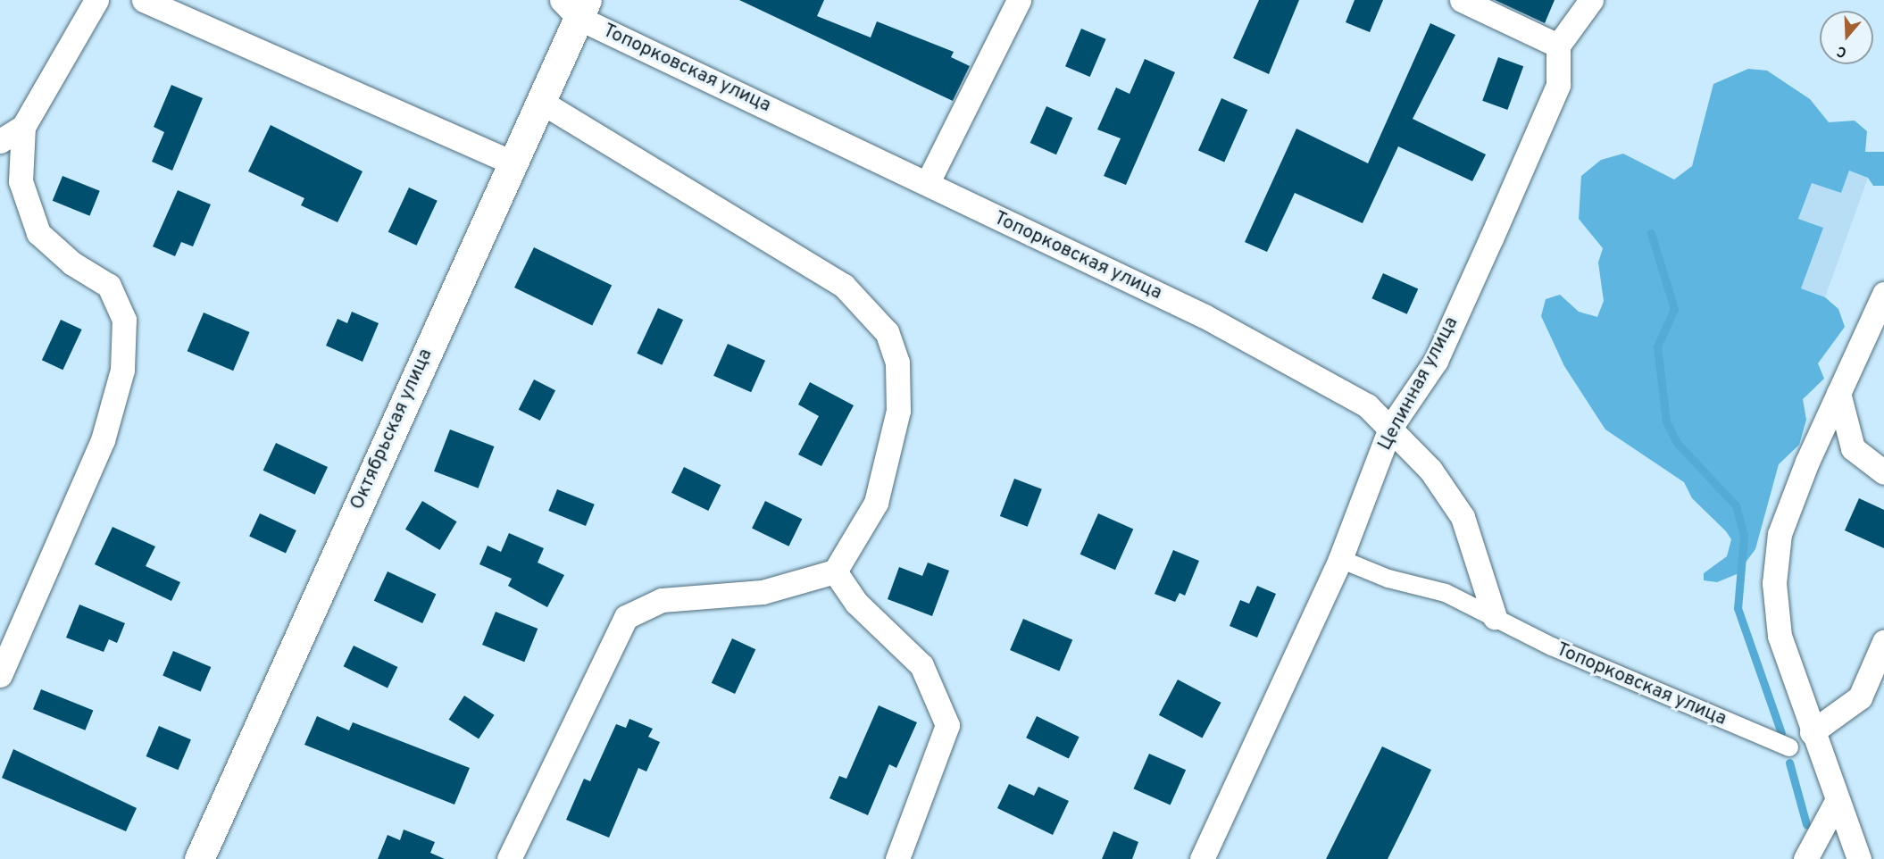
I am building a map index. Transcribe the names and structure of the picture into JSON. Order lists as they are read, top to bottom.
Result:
{
  "streets": {
    "street": ["Топорковская улица", "Целинная улица", "Октябрьская улица"]
  },
  "crossings": [
    ["Топорковская улица", "Целинная улица"],
    ["Топорковская улица", "Октябрьская улица"]
  ],
  "north": "bottom"
}
